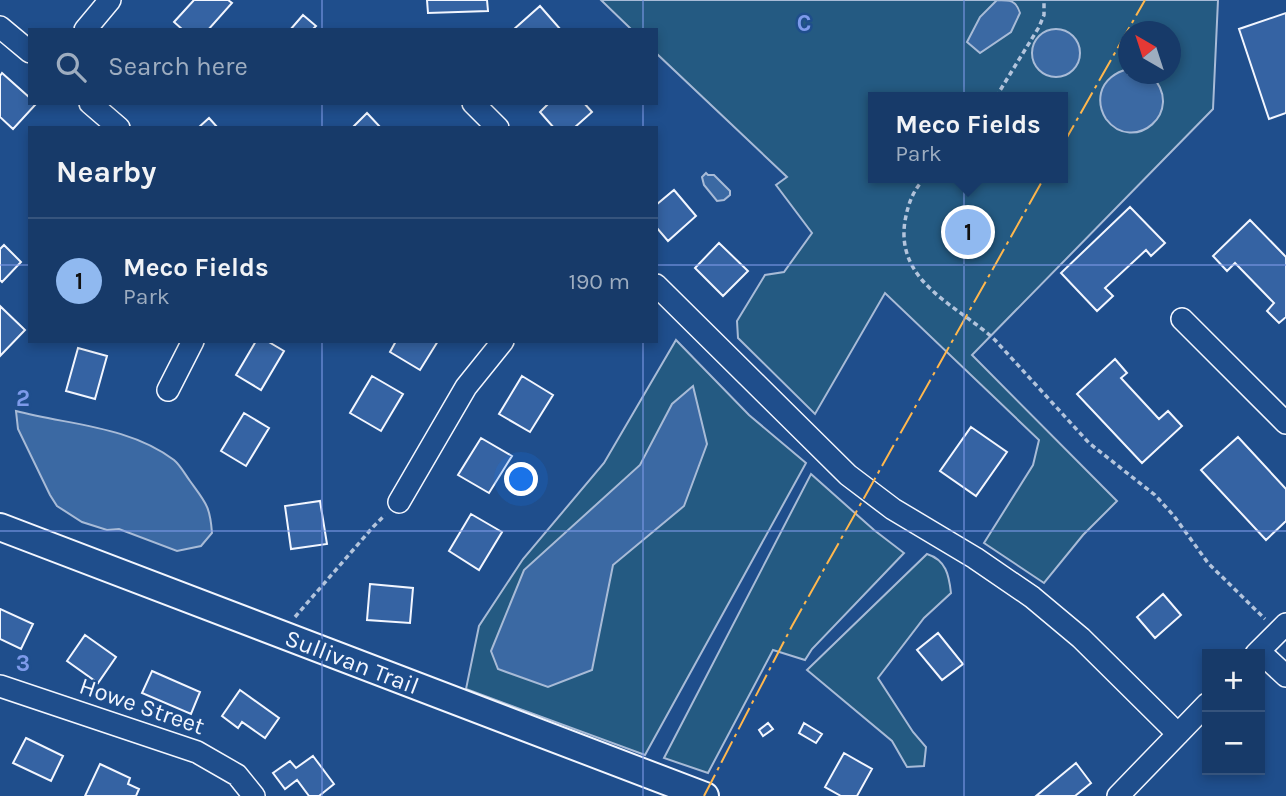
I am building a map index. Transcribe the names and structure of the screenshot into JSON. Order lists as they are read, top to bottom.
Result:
{
  "streets": {
    "main road": ["Sullivan Trail"],
    "street": ["Howe Street"]
  },
  "north": "top left",
  "page": {
    "search": "Search here",
    "popup": ["Meco Fields", "Park"],
    "heading": "Nearby",
    "pins": "1",
    "list": [
      {
        "mark": "1",
        "name": "Meco Fields",
        "note": "Park",
        "value": "190 m"
      }
    ],
    "map_buttons": ["+", "−"]
  },
  "grid": {
    "columns": ["C"],
    "rows": ["2", "3"]
  }
}
